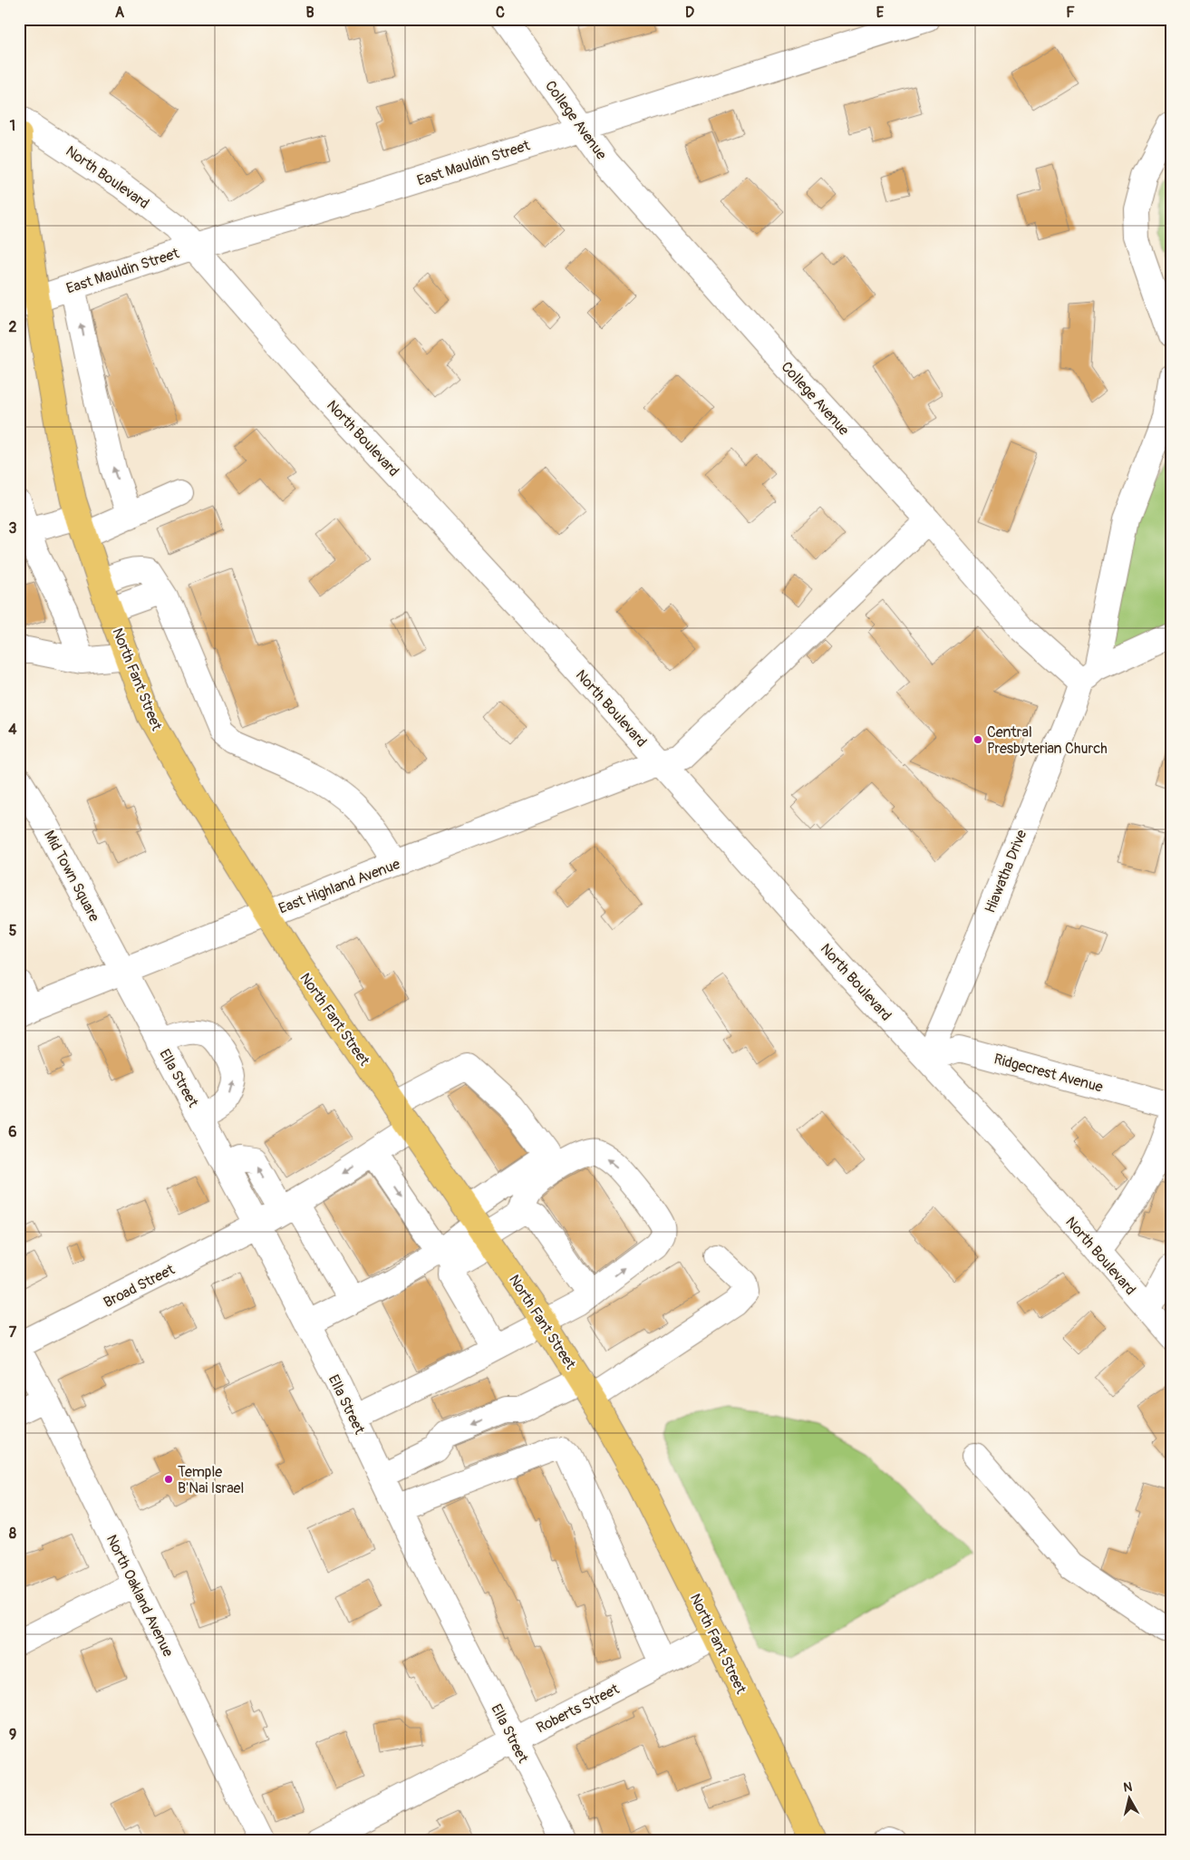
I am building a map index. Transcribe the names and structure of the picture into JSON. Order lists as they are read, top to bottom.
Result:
{
  "streets": {
    "main road": ["North Fant Street"],
    "street": [
      "College Avenue",
      "East Mauldin Street",
      "North Boulevard",
      "Hiawatha Drive",
      "Mid Town Square",
      "East Highland Avenue",
      "Ridgecrest Avenue",
      "Ella Street",
      "Broad Street",
      "North Oakland Avenue",
      "Roberts Street"
    ]
  },
  "crossings": [
    ["College Avenue", "East Mauldin Street"],
    ["College Avenue", "Hiawatha Drive"],
    ["College Avenue", "East Highland Avenue"],
    ["East Mauldin Street", "North Boulevard"],
    ["East Mauldin Street", "North Fant Street"],
    ["North Boulevard", "Hiawatha Drive"],
    ["North Boulevard", "East Highland Avenue"],
    ["North Boulevard", "Ridgecrest Avenue"],
    ["North Fant Street", "East Highland Avenue"],
    ["North Fant Street", "Broad Street"],
    ["North Fant Street", "Roberts Street"],
    ["Hiawatha Drive", "Ridgecrest Avenue"],
    ["Mid Town Square", "East Highland Avenue"],
    ["Mid Town Square", "Ella Street"],
    ["East Highland Avenue", "Ella Street"],
    ["Ella Street", "Broad Street"],
    ["Ella Street", "Roberts Street"]
  ],
  "places": ["Central Presbyterian Church", "Temple B'Nai Israel"],
  "north": "top",
  "grid": {
    "columns": [
      "A",
      "B",
      "C",
      "D",
      "E",
      "F"
    ],
    "rows": [
      "1",
      "2",
      "3",
      "4",
      "5",
      "6",
      "7",
      "8",
      "9"
    ]
  }
}
